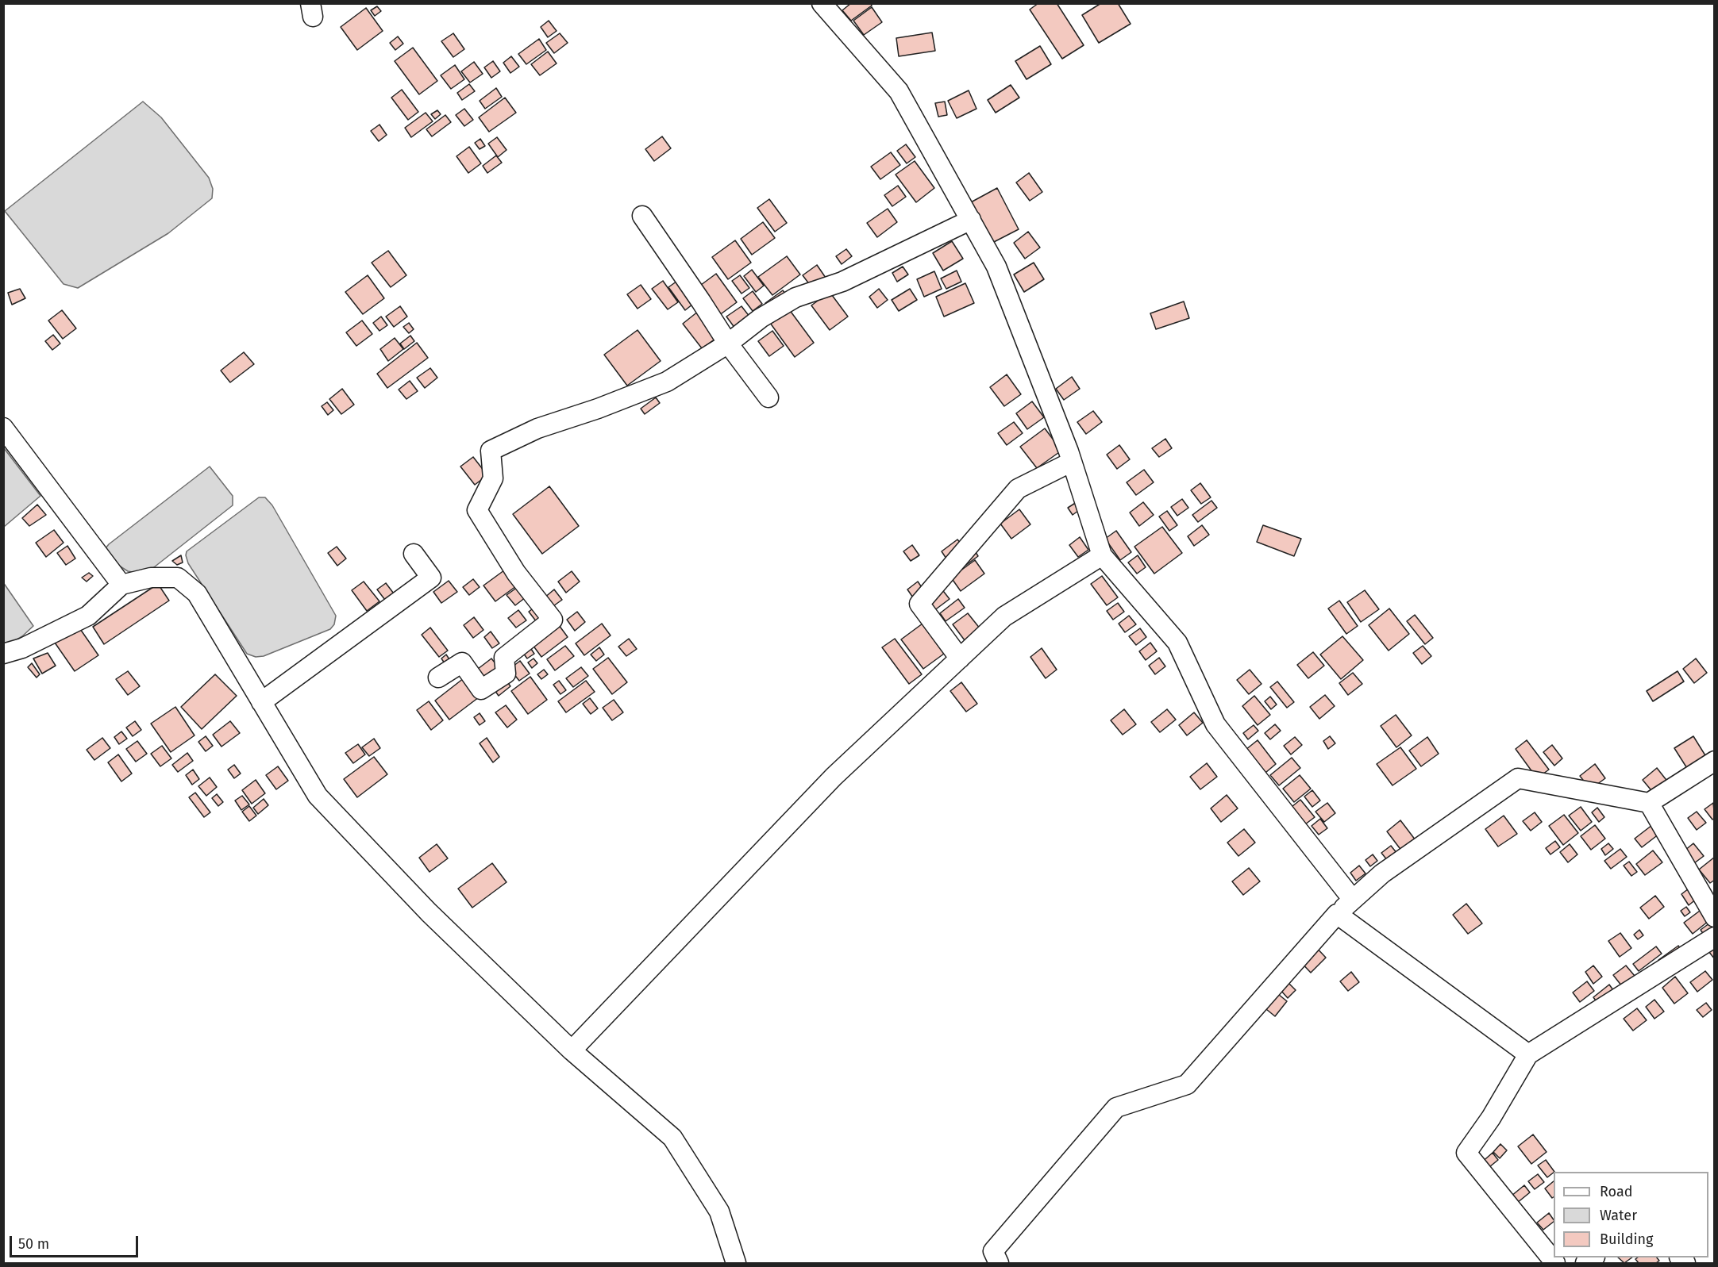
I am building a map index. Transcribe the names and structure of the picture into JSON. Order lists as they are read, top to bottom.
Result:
{
  "legend": ["Road", "Water", "Building"],
  "scale_bar": "50 m"
}
